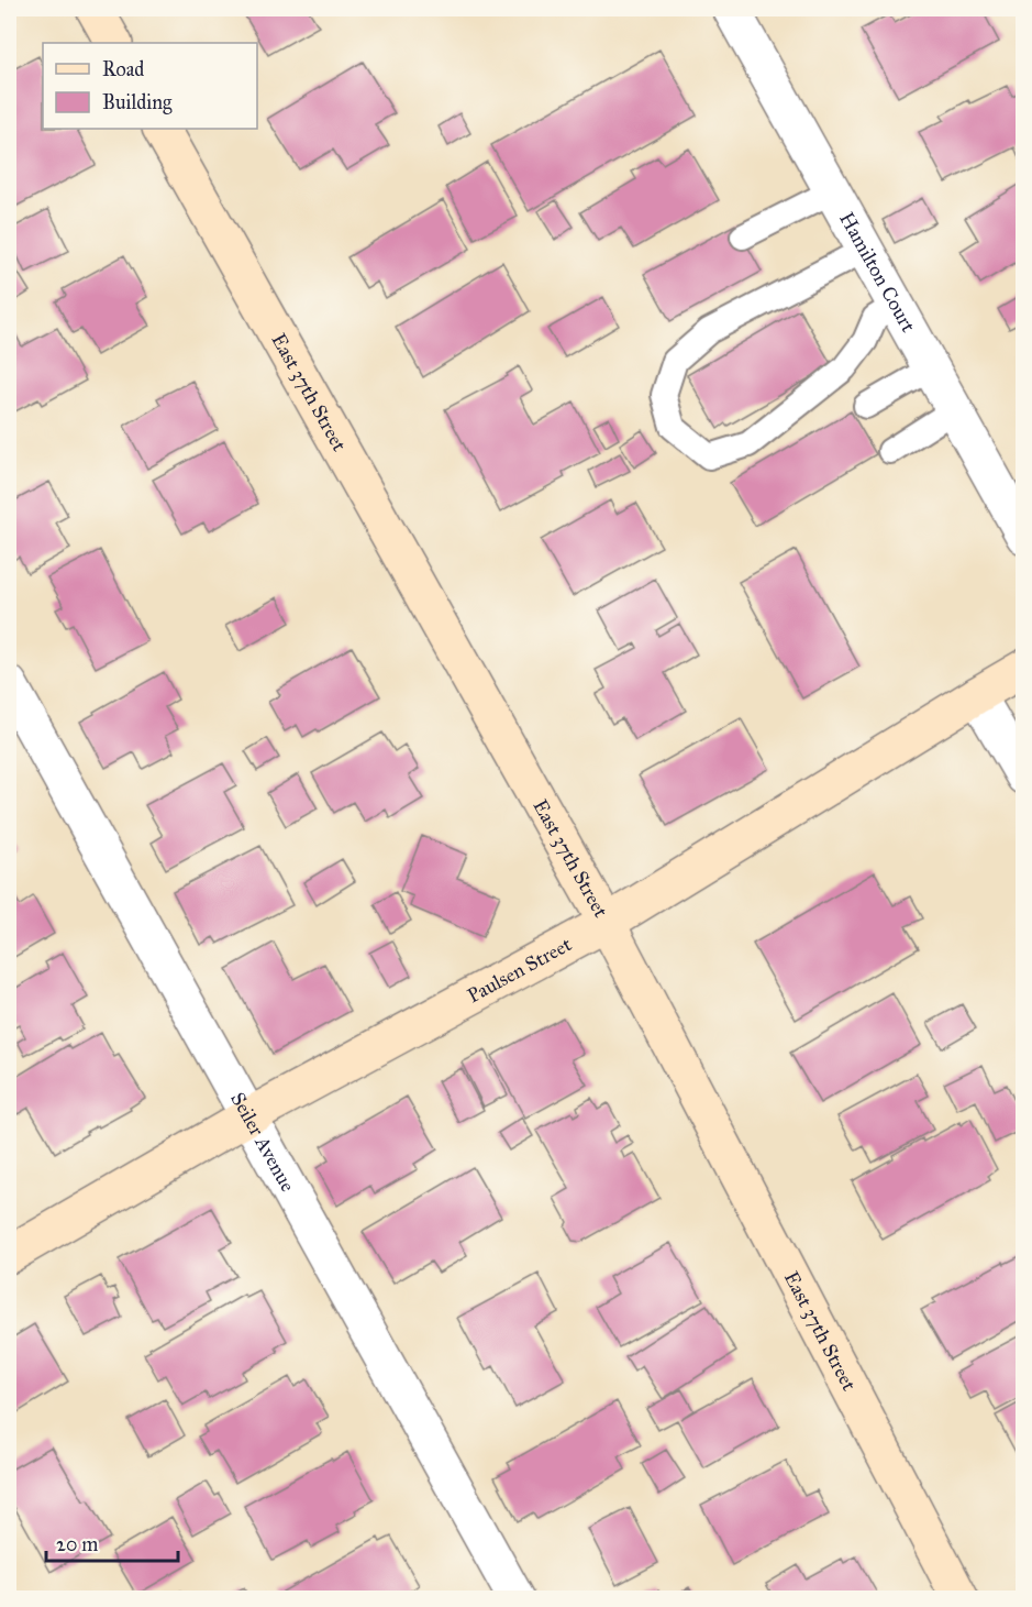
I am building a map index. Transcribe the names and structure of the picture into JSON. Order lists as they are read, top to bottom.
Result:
{
  "streets": {
    "main road": ["East 37th Street", "Paulsen Street"],
    "street": ["Hamilton Court", "Seiler Avenue"]
  },
  "crossings": [
    ["East 37th Street", "Paulsen Street"],
    ["Paulsen Street", "Seiler Avenue"]
  ],
  "legend": ["Road", "Building"],
  "scale_bar": "20 m"
}
